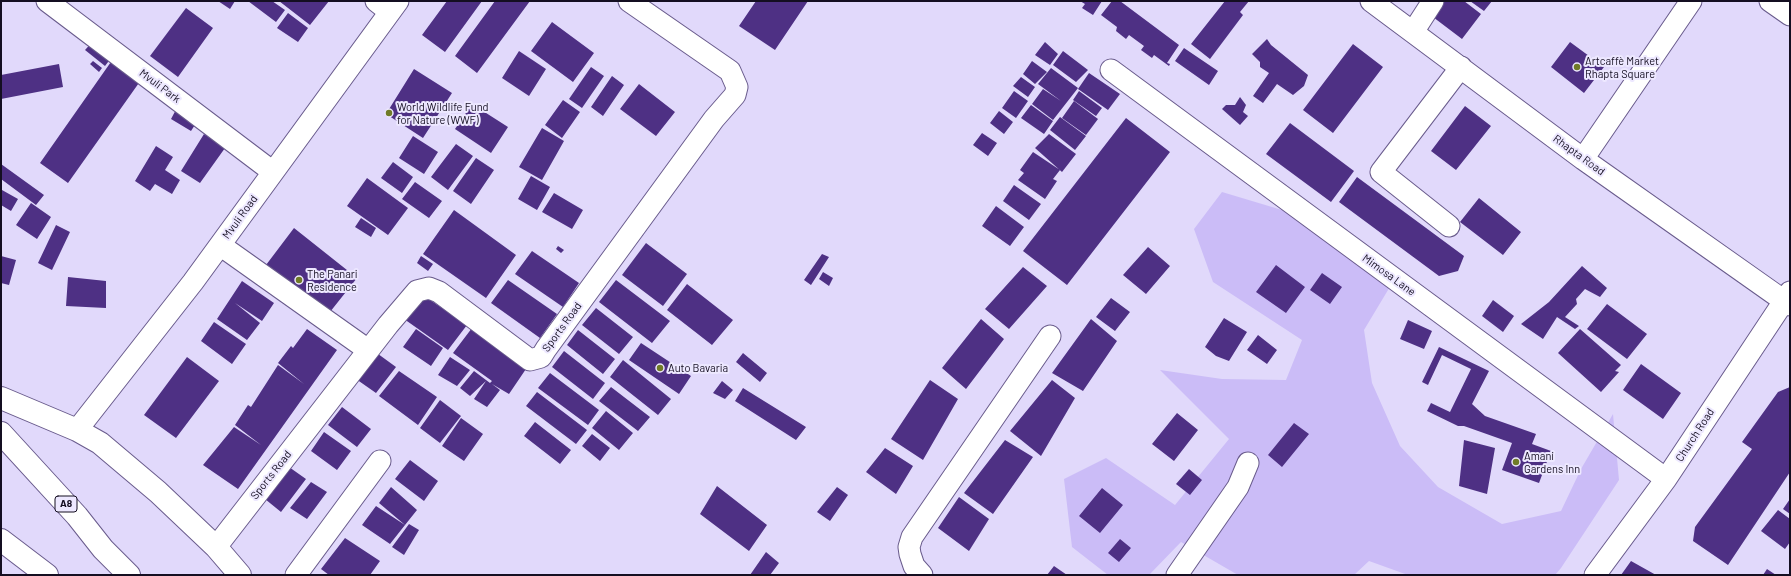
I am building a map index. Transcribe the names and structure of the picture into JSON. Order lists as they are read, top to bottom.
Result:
{
  "streets": {
    "highway": ["A8"],
    "street": [
      "Mvuli Park",
      "Rhapta Road",
      "Mvuli Road",
      "Mimosa Lane",
      "Sports Road",
      "Church Road"
    ]
  },
  "crossings": [
    ["Mvuli Park", "Mvuli Road"],
    ["Rhapta Road", "Church Road"],
    ["Mimosa Lane", "Church Road"]
  ],
  "places": [
    "Artcaffè Market Rhapta Square",
    "World Wildlife Fund for Nature (WWF)",
    "The Panari Residence",
    "Auto Bavaria",
    "Amani Gardens Inn"
  ]
}
